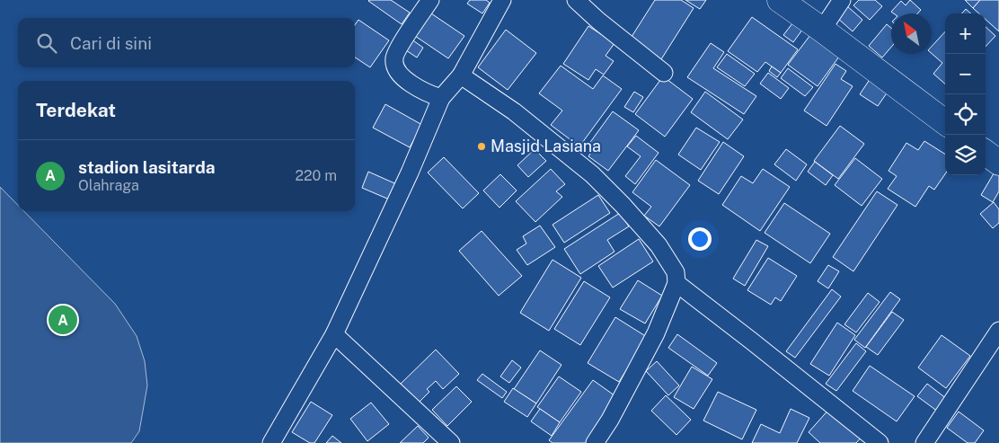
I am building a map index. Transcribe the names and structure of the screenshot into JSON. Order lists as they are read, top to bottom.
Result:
{
  "places": ["Masjid Lasiana"],
  "north": "top left",
  "page": {
    "map_buttons": ["+", "−"],
    "search": "Cari di sini",
    "heading": "Terdekat",
    "list": [
      {
        "mark": "A",
        "name": "stadion lasitarda",
        "note": "Olahraga",
        "value": "220 m"
      }
    ],
    "pins": "A"
  }
}
